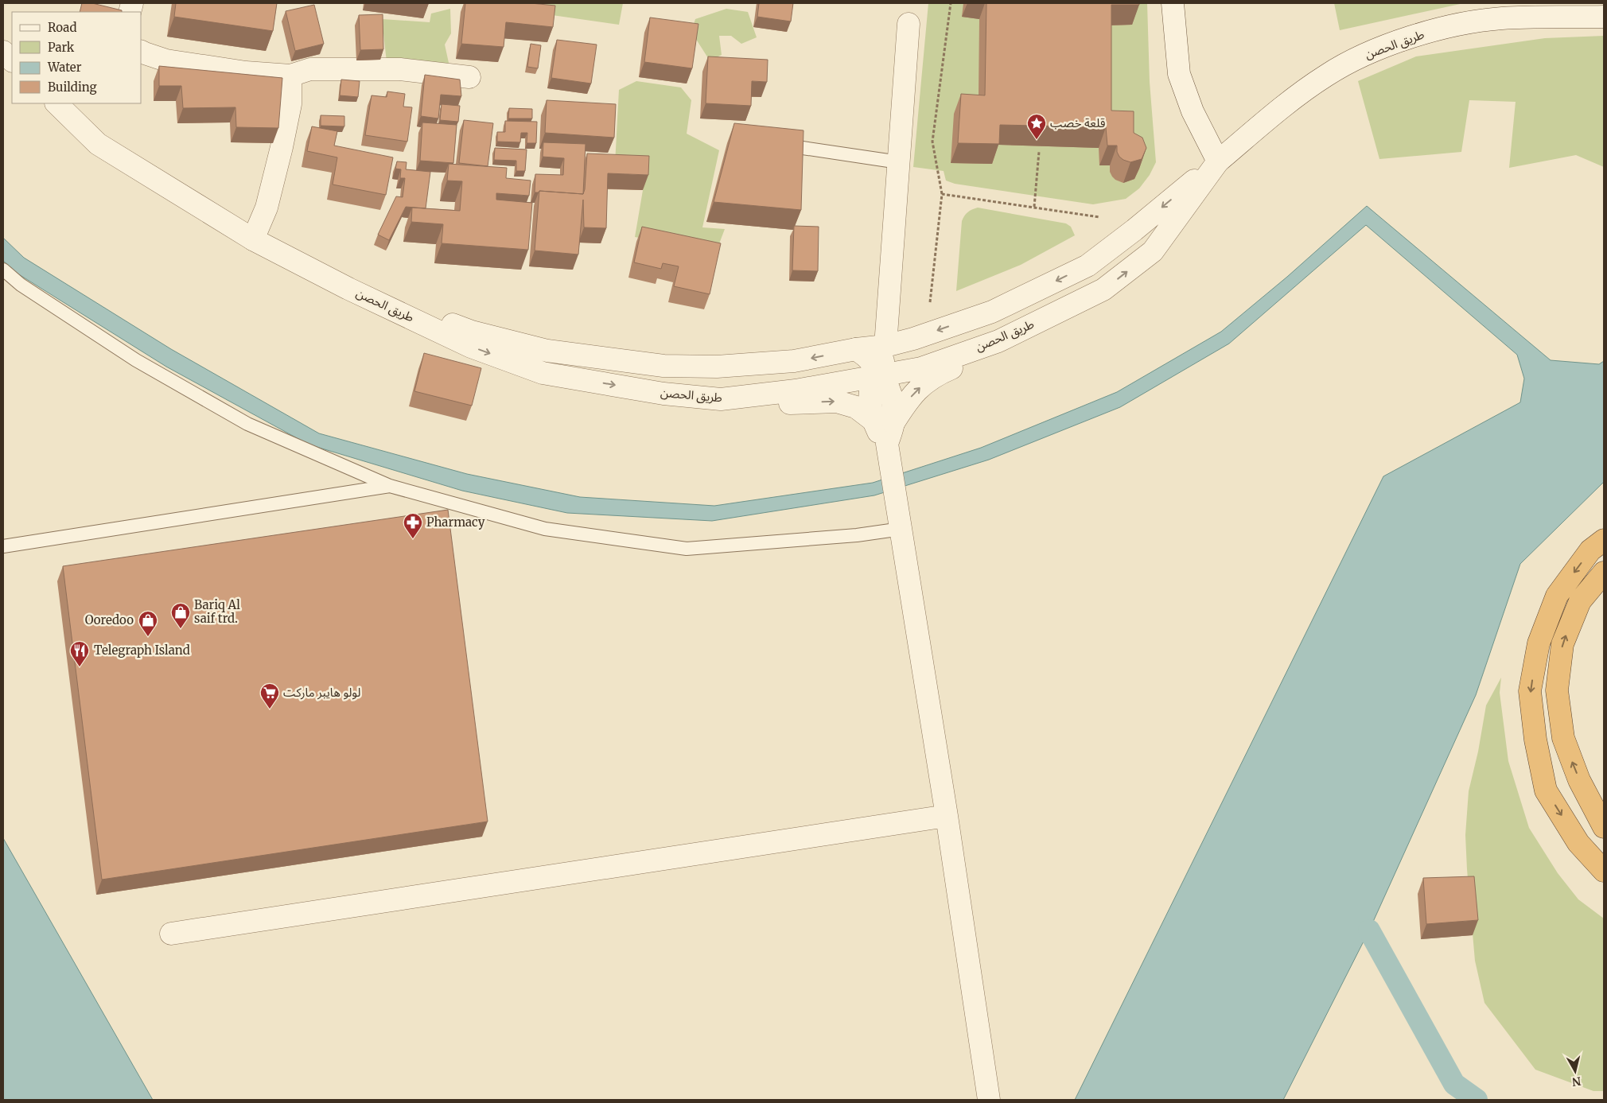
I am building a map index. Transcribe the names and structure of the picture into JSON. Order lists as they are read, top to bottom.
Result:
{
  "streets": {
    "street": ["طريق الحصن"]
  },
  "places": {
    "place": ["قلعة خصب"],
    "pharmacy": ["Pharmacy"],
    "shop": ["Bariq Al saif trd.", "Ooredoo"],
    "restaurant": ["Telegraph Island"],
    "supermarket": ["لولو هايبر ماركت"]
  },
  "legend": [
    "Road",
    "Park",
    "Water",
    "Building"
  ],
  "north": "bottom"
}
